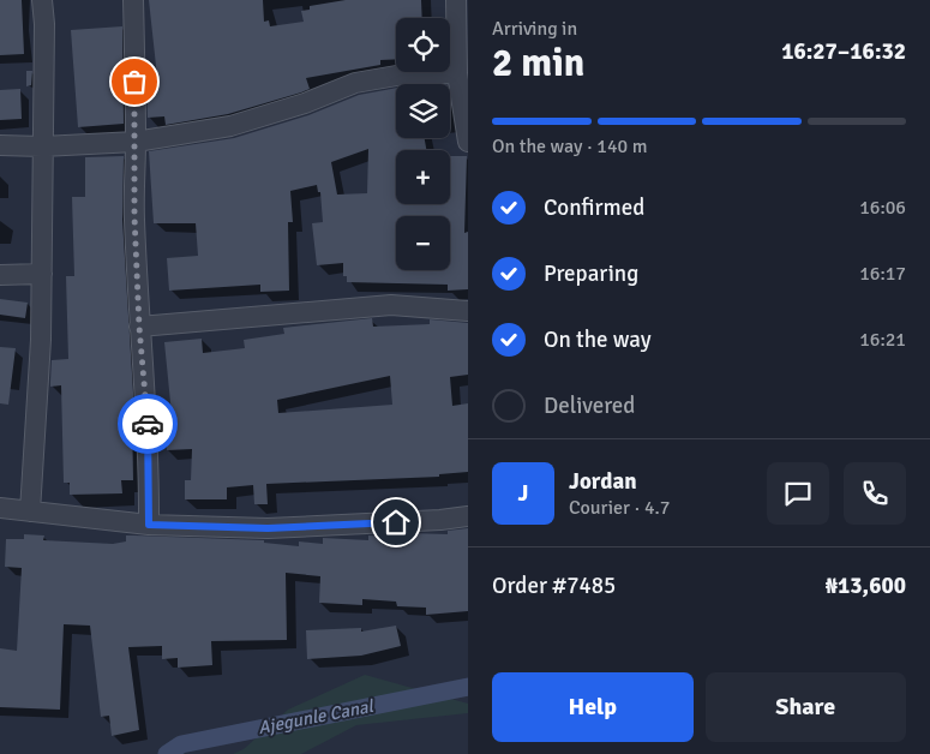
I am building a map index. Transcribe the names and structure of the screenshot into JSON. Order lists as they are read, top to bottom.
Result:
{
  "water": ["Ajegunle Canal"],
  "page": {
    "heading": ["2 min", "Arriving in", "16:27–16:32"],
    "panel": [
      "Jordan",
      "Courier · 4.7",
      "Order #7485",
      "₦13,600"
    ],
    "map_buttons": ["+", "−"],
    "bar": "On the way · 140 m",
    "list": [
      ["Confirmed", "16:06"],
      ["Preparing", "16:17"],
      ["On the way", "16:21"],
      "Delivered"
    ],
    "round": "J",
    "buttons": ["Help", "Share"]
  }
}
